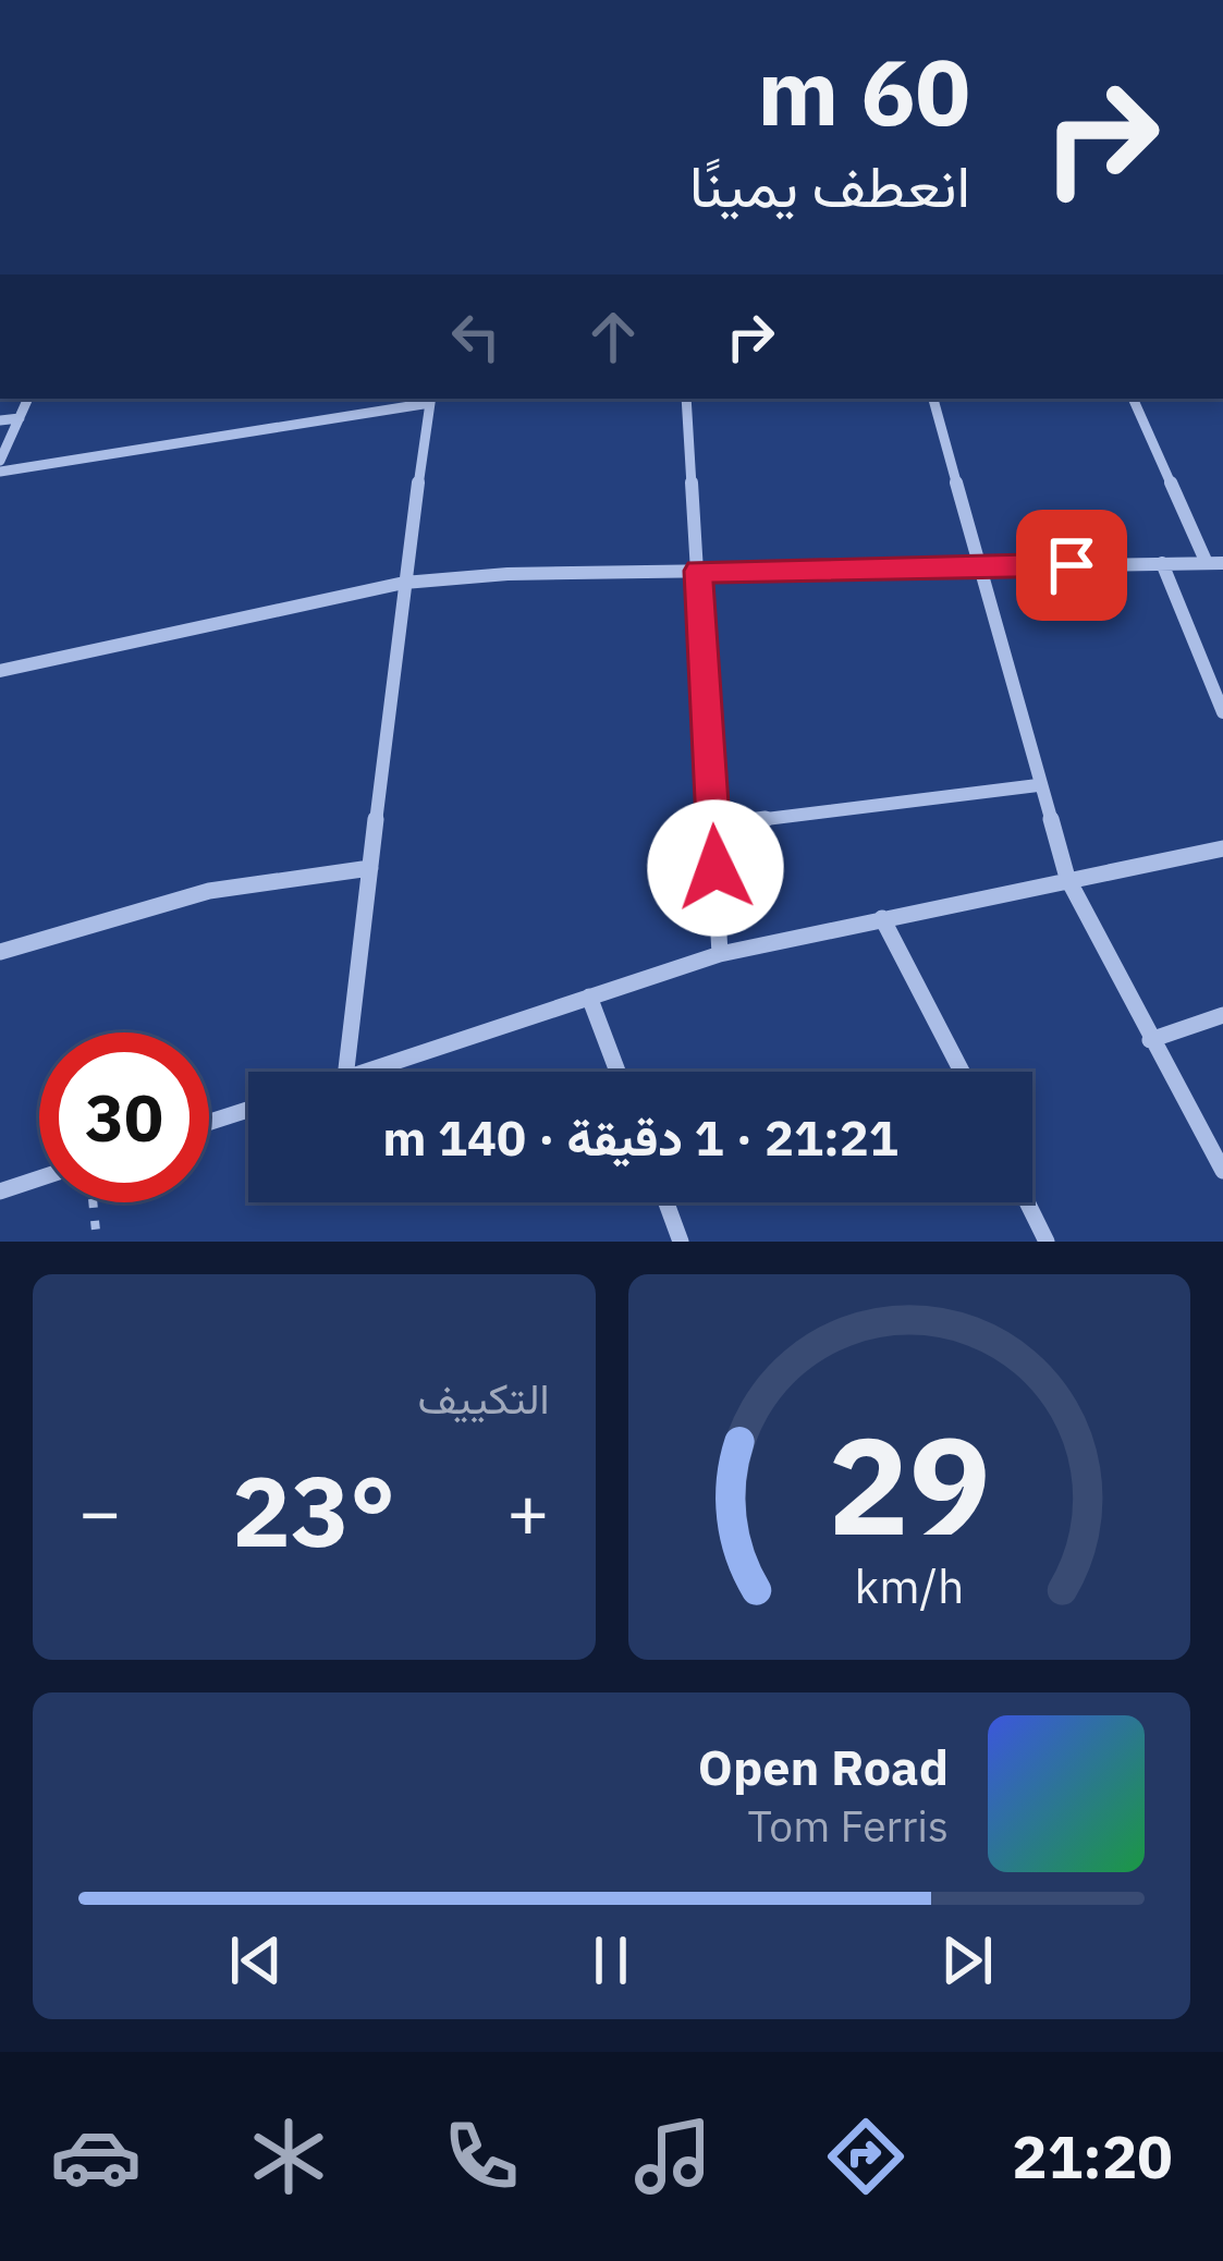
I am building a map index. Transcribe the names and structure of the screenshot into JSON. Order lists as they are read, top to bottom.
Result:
{
  "page": {
    "turn": ["60 m", "انعطف يمينًا"],
    "limit": "30",
    "trip": "21:21 · 1 دقيقة · 140 m",
    "tile": "التكييف",
    "heat": ["−", "23°", "+"],
    "song": ["Open Road", "Tom Ferris"],
    "tabs": "21:20",
    "gauge": ["29", "km/h"]
  }
}
